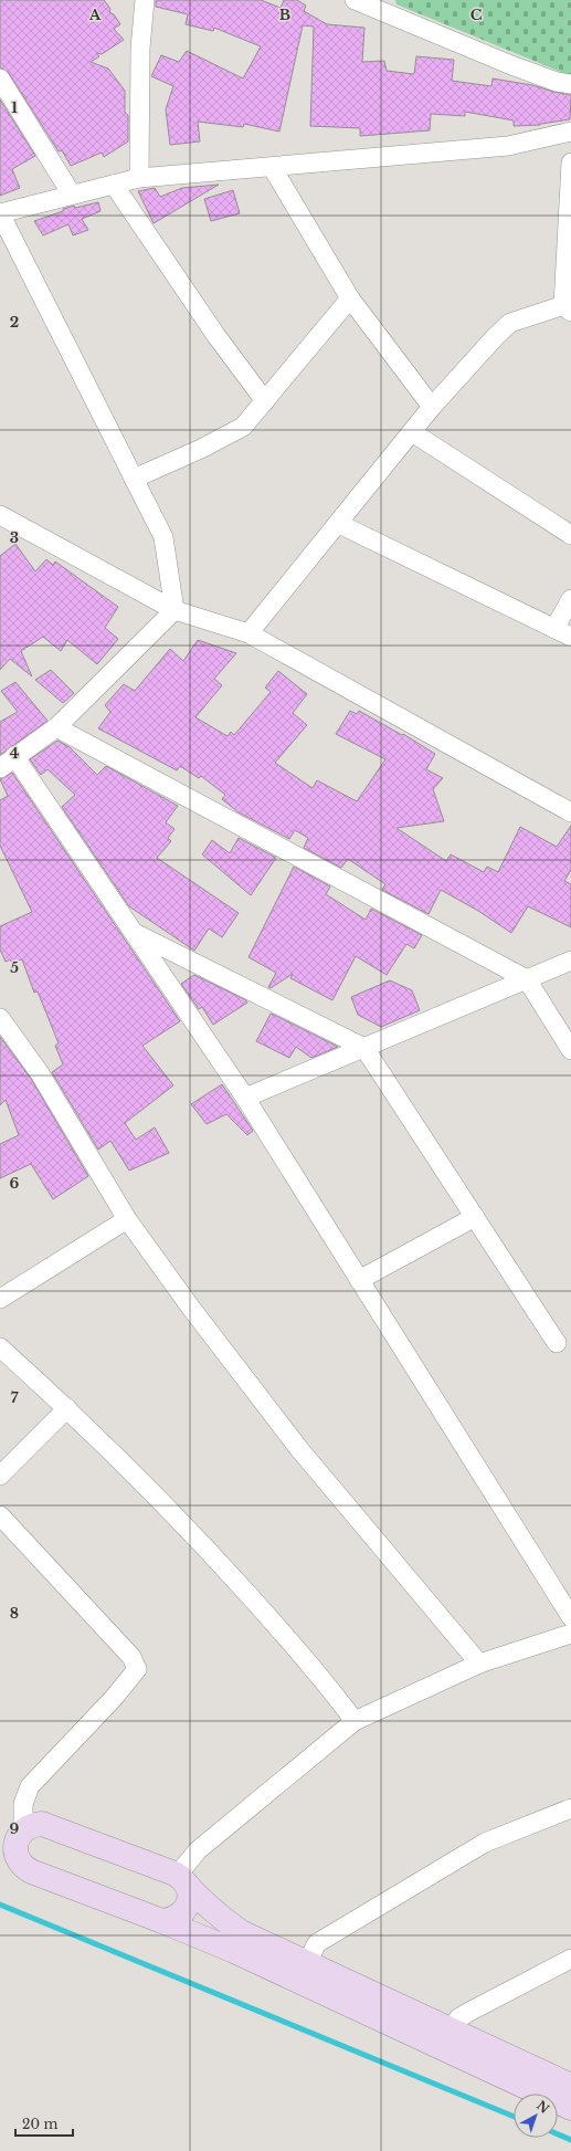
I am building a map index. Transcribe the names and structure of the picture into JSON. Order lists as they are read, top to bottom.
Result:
{
  "scale_bar": "20 m",
  "north": "top right",
  "grid": {
    "columns": ["A", "B", "C"],
    "rows": [
      "1",
      "2",
      "3",
      "4",
      "5",
      "6",
      "7",
      "8",
      "9"
    ]
  }
}
